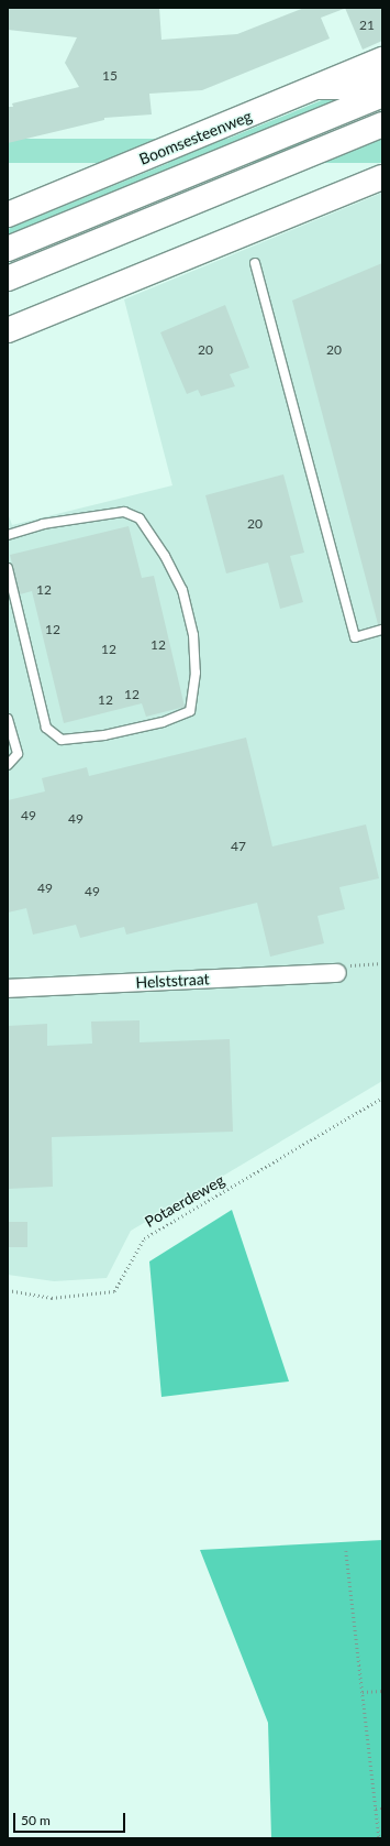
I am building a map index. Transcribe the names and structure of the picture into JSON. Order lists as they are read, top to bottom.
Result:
{
  "streets": {
    "main road": ["Boomsesteenweg"],
    "street": ["Helststraat"],
    "path": ["Potaerdeweg"]
  },
  "house_numbers": [
    "21",
    "15",
    "20",
    "20",
    "20",
    "12",
    "12",
    "12",
    "12",
    "12",
    "12",
    "49",
    "49",
    "47",
    "49",
    "49"
  ],
  "scale_bar": "50 m"
}
